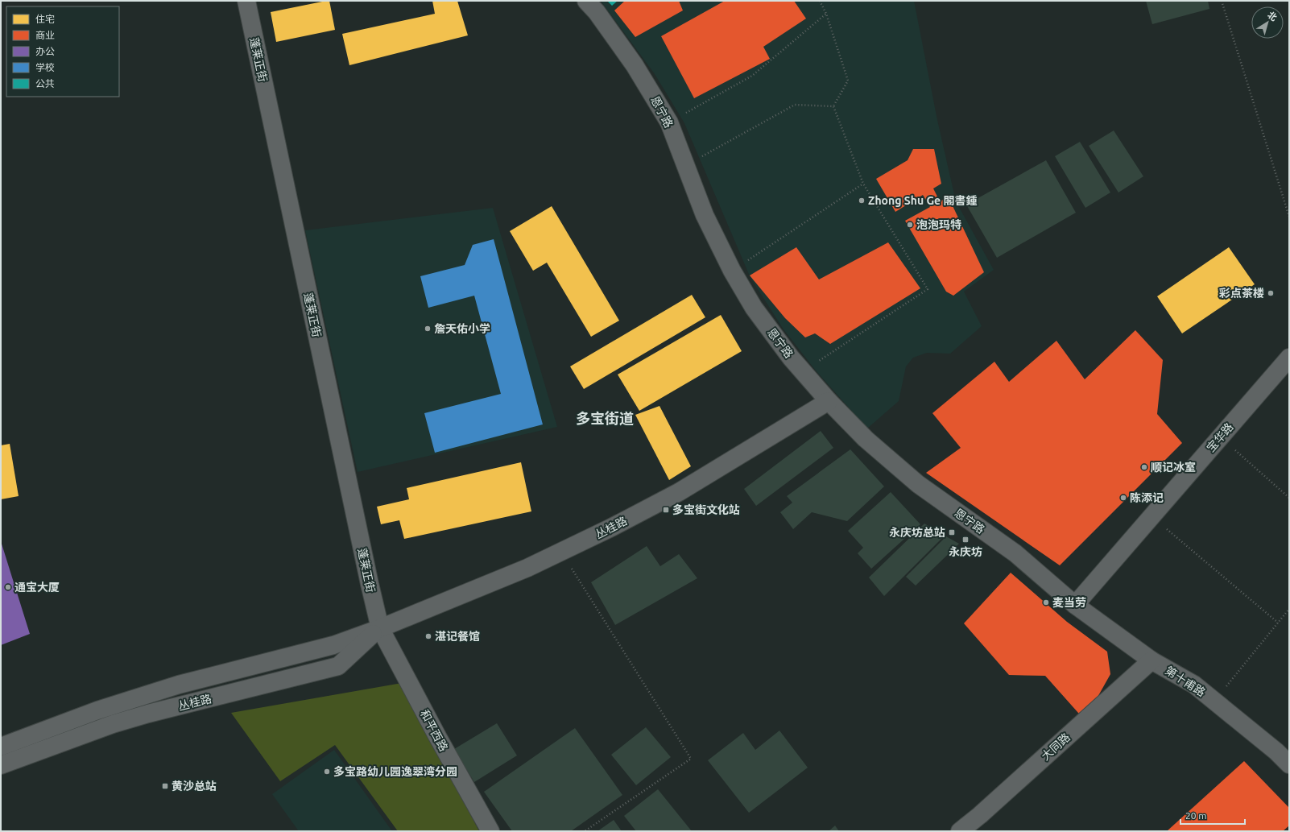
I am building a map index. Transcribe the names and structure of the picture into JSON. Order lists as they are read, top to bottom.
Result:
{
  "streets": {
    "street": [
      "蓬莱正街",
      "恩宁路",
      "宝华路",
      "丛桂路",
      "第十甫路",
      "和平西路",
      "大同路"
    ]
  },
  "crossings": [
    ["蓬莱正街", "丛桂路"],
    ["蓬莱正街", "和平西路"],
    ["恩宁路", "宝华路"],
    ["恩宁路", "丛桂路"],
    ["恩宁路", "第十甫路"],
    ["宝华路", "第十甫路"],
    ["丛桂路", "和平西路"],
    ["第十甫路", "大同路"]
  ],
  "districts": ["多宝街道"],
  "places": {
    "other": [
      "Zhong Shu Ge 閣書鍾",
      "泡泡玛特",
      "彩点茶楼",
      "詹天佑小学",
      "顺记冰室",
      "陈添记",
      "通宝大厦",
      "麦当劳",
      "湛记餐馆",
      "多宝路幼儿园逸翠湾分园"
    ],
    "transit": [
      "多宝街文化站",
      "永庆坊总站",
      "永庆坊",
      "黄沙总站"
    ]
  },
  "legend": [
    "住宅",
    "商业",
    "办公",
    "学校",
    "公共"
  ],
  "scale_bar": "20 m",
  "north": "top right"
}
